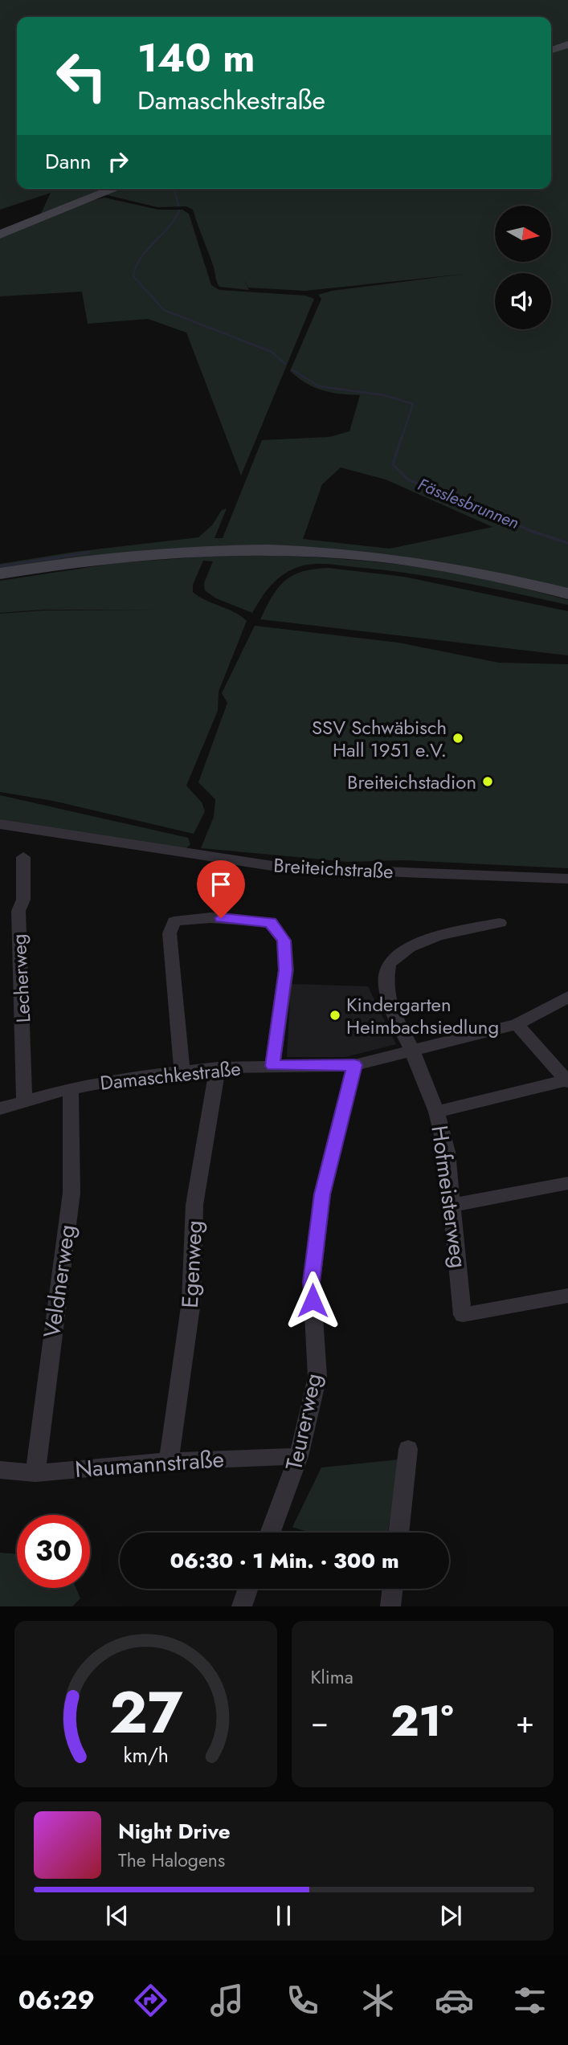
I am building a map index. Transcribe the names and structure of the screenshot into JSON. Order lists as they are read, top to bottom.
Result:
{
  "streets": {
    "street": [
      "Breiteichstraße",
      "Lecherweg",
      "Damaschkestraße",
      "Hofmeisterweg",
      "Egenweg",
      "Veldnerweg",
      "Teurerweg",
      "Naumannstraße"
    ]
  },
  "crossings": [
    ["Lecherweg", "Damaschkestraße"],
    ["Damaschkestraße", "Hofmeisterweg"],
    ["Damaschkestraße", "Egenweg"],
    ["Damaschkestraße", "Veldnerweg"],
    ["Damaschkestraße", "Teurerweg"],
    ["Egenweg", "Naumannstraße"],
    ["Veldnerweg", "Naumannstraße"],
    ["Teurerweg", "Naumannstraße"]
  ],
  "water": ["Fässlesbrunnen"],
  "places": ["SSV Schwäbisch Hall 1951 e.V.", "Breiteichstadion", "Kindergarten Heimbachsiedlung"],
  "north": "right",
  "page": {
    "turn": ["140 m", "Damaschkestraße"],
    "then": "Dann",
    "limit": "30",
    "trip": "06:30 · 1 Min. · 300 m",
    "tile": "Klima",
    "heat": ["−", "21°", "+"],
    "song": ["Night Drive", "The Halogens"],
    "tabs": "06:29",
    "gauge": ["27", "km/h"]
  }
}
